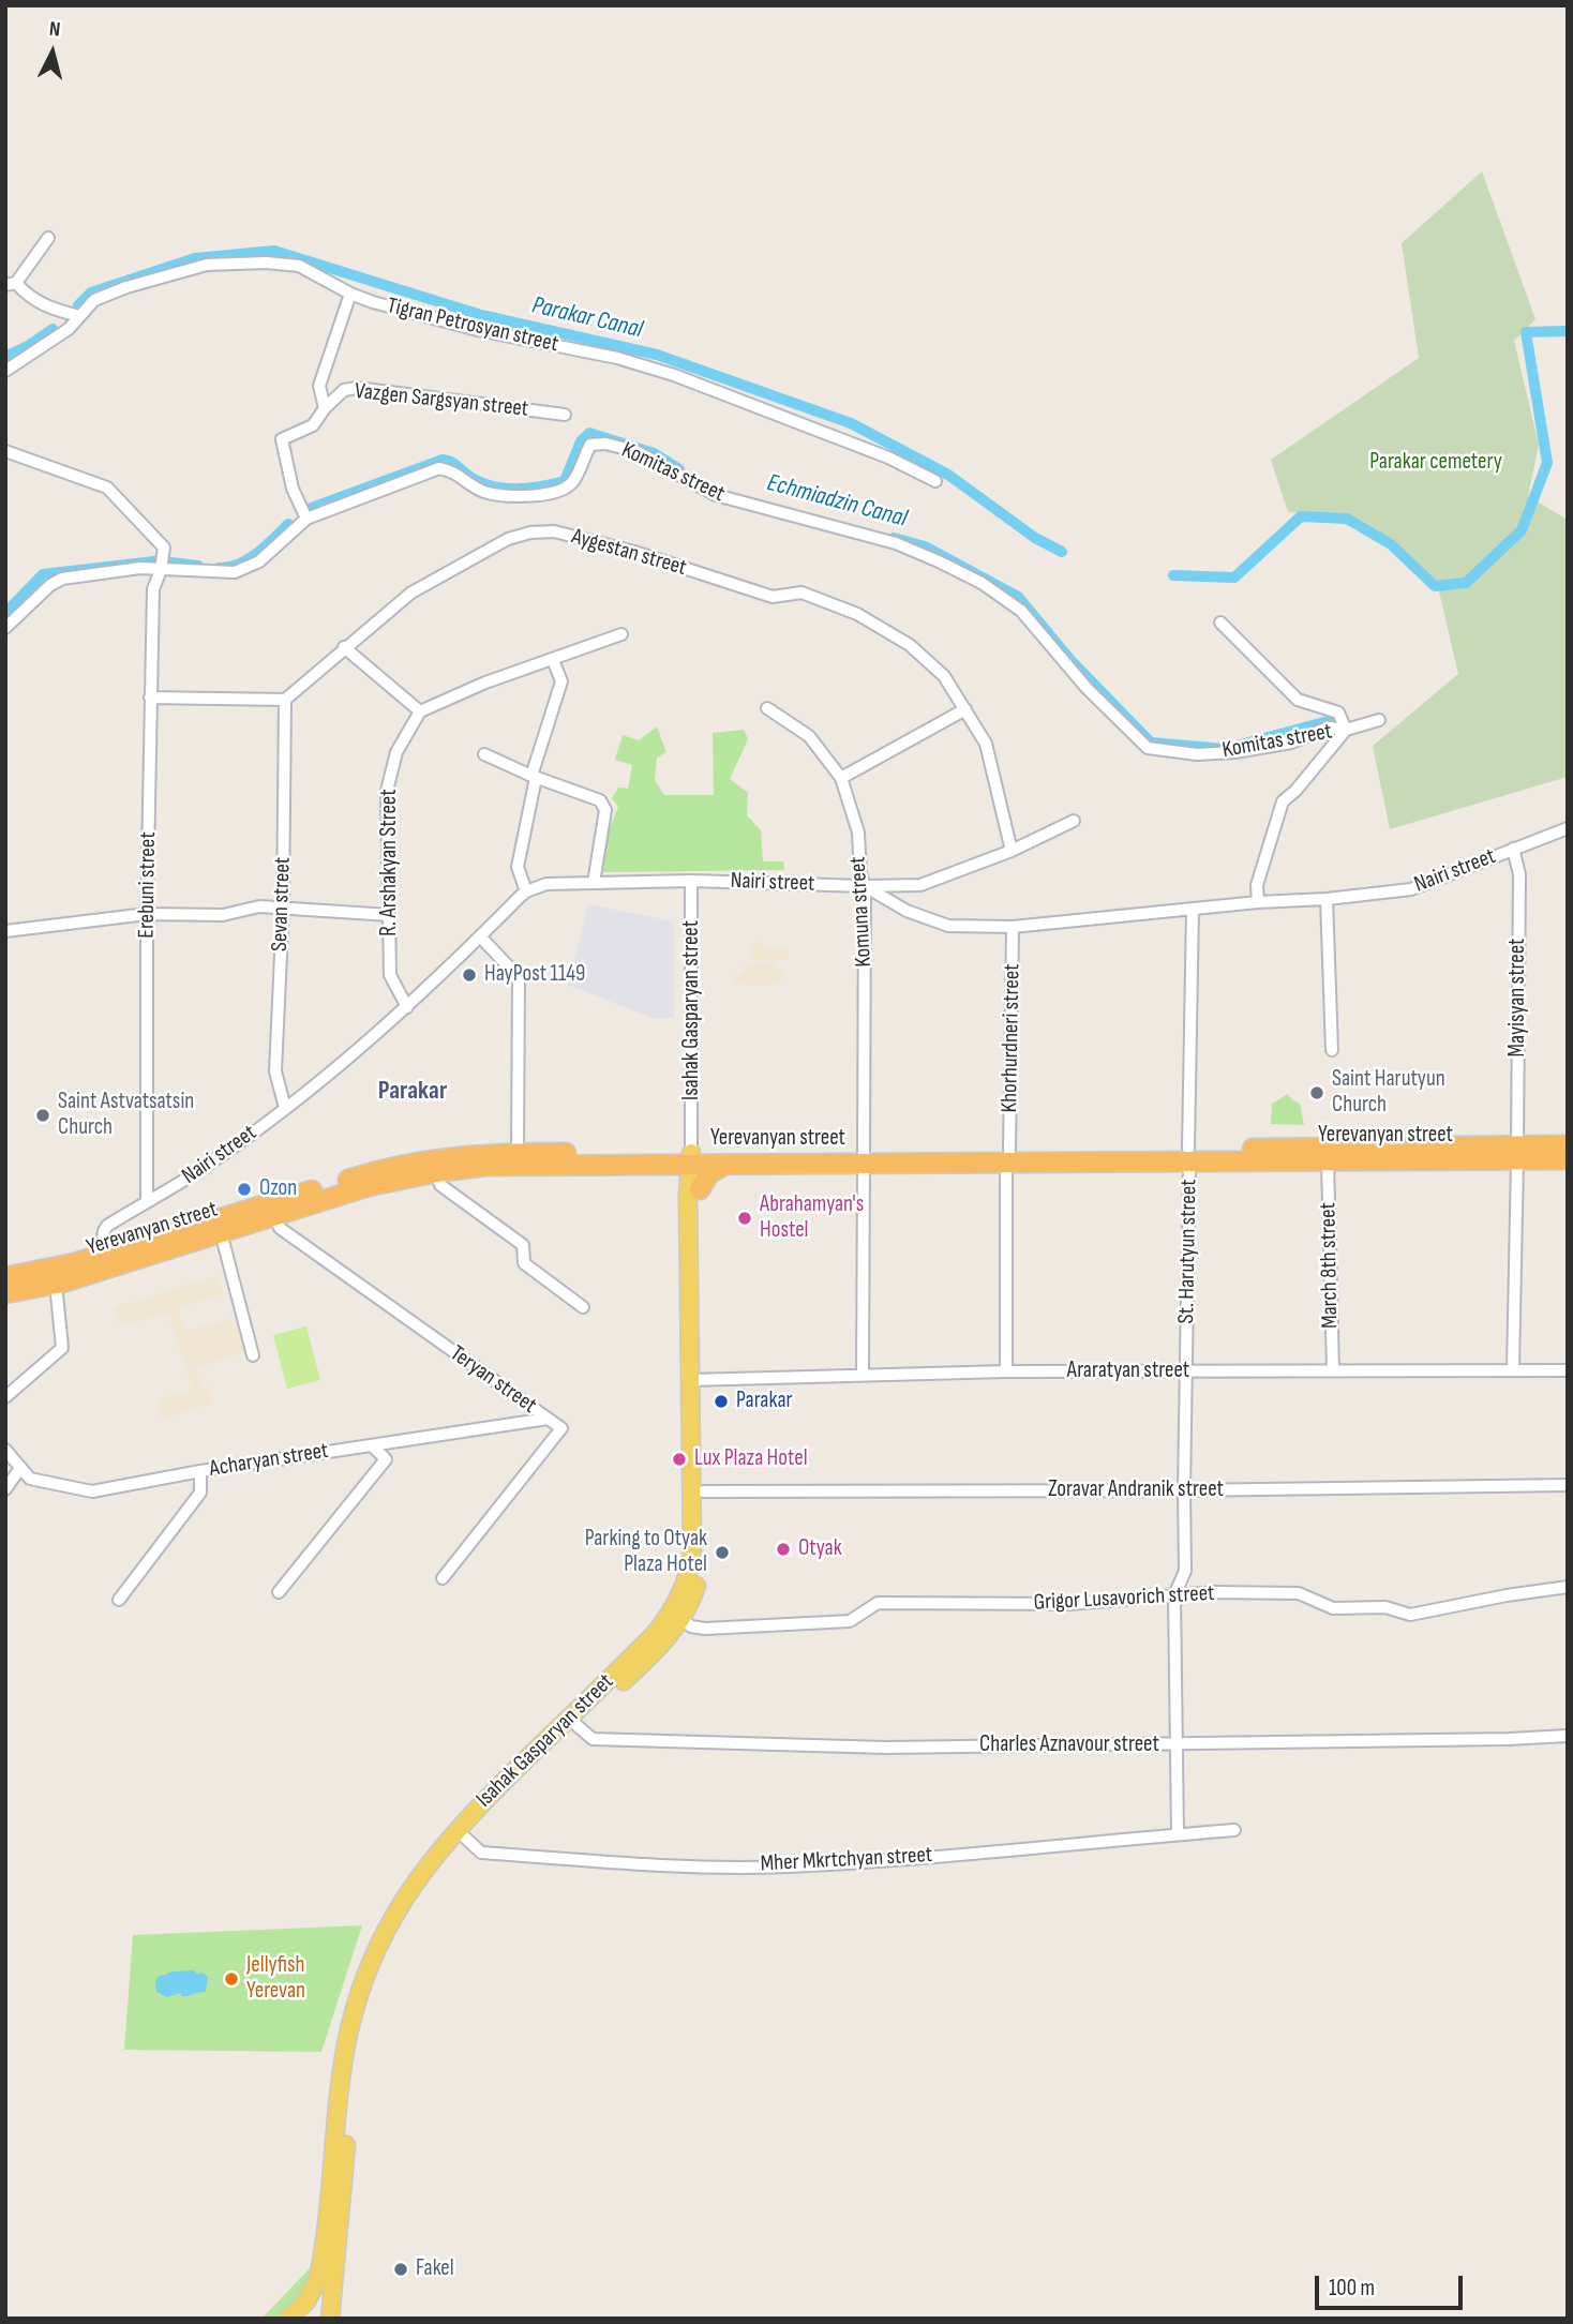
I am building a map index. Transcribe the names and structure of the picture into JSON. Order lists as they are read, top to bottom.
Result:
{
  "streets": {
    "highway": ["Yerevanyan street"],
    "main road": ["Isahak Gasparyan street"],
    "street": [
      "Tigran Petrosyan street",
      "Vazgen Sargsyan street",
      "Komitas street",
      "Aygestan street",
      "R. Arshakyan Street",
      "Nairi street",
      "Erebuni street",
      "Sevan street",
      "Komuna street",
      "Mayisyan street",
      "Khorhurdneri street",
      "St. Harutyun street",
      "March 8th street",
      "Araratyan street",
      "Teryan street",
      "Acharyan street",
      "Zoravar Andranik street",
      "Grigor Lusavorich street",
      "Charles Aznavour street",
      "Mher Mkrtchyan street"
    ]
  },
  "crossings": [
    ["Vazgen Sargsyan street", "Komitas street"],
    ["Komitas street", "Erebuni street"],
    ["Aygestan street", "Sevan street"],
    ["R. Arshakyan Street", "Nairi street"],
    ["Nairi street", "Erebuni street"],
    ["Nairi street", "Sevan street"],
    ["Nairi street", "Komuna street"],
    ["Nairi street", "Mayisyan street"],
    ["Nairi street", "Isahak Gasparyan street"],
    ["Nairi street", "Khorhurdneri street"],
    ["Nairi street", "Yerevanyan street"],
    ["Nairi street", "St. Harutyun street"],
    ["Komuna street", "Yerevanyan street"],
    ["Komuna street", "Araratyan street"],
    ["Mayisyan street", "Yerevanyan street"],
    ["Mayisyan street", "Araratyan street"],
    ["Isahak Gasparyan street", "Yerevanyan street"],
    ["Isahak Gasparyan street", "Araratyan street"],
    ["Isahak Gasparyan street", "Zoravar Andranik street"],
    ["Isahak Gasparyan street", "Grigor Lusavorich street"],
    ["Isahak Gasparyan street", "Charles Aznavour street"],
    ["Isahak Gasparyan street", "Mher Mkrtchyan street"],
    ["Khorhurdneri street", "Yerevanyan street"],
    ["Khorhurdneri street", "Araratyan street"],
    ["Yerevanyan street", "St. Harutyun street"],
    ["Yerevanyan street", "March 8th street"],
    ["Yerevanyan street", "Teryan street"],
    ["St. Harutyun street", "Araratyan street"],
    ["St. Harutyun street", "Zoravar Andranik street"],
    ["St. Harutyun street", "Grigor Lusavorich street"],
    ["St. Harutyun street", "Charles Aznavour street"],
    ["St. Harutyun street", "Mher Mkrtchyan street"],
    ["March 8th street", "Araratyan street"],
    ["Teryan street", "Acharyan street"]
  ],
  "districts": ["Parakar"],
  "water": ["Parakar Canal", "Echmiadzin Canal"],
  "parks": ["Parakar cemetery"],
  "places": [
    "HayPost 1149",
    "Saint Harutyun Church",
    "Saint Astvatsatsin Church",
    "Ozon",
    "Abrahamyan's Hostel",
    "Parakar",
    "Lux Plaza Hotel",
    "Otyak",
    "Parking to Otyak Plaza Hotel",
    "Jellyfish Yerevan",
    "Fakel"
  ],
  "scale_bar": "100 m",
  "north": "top"
}
